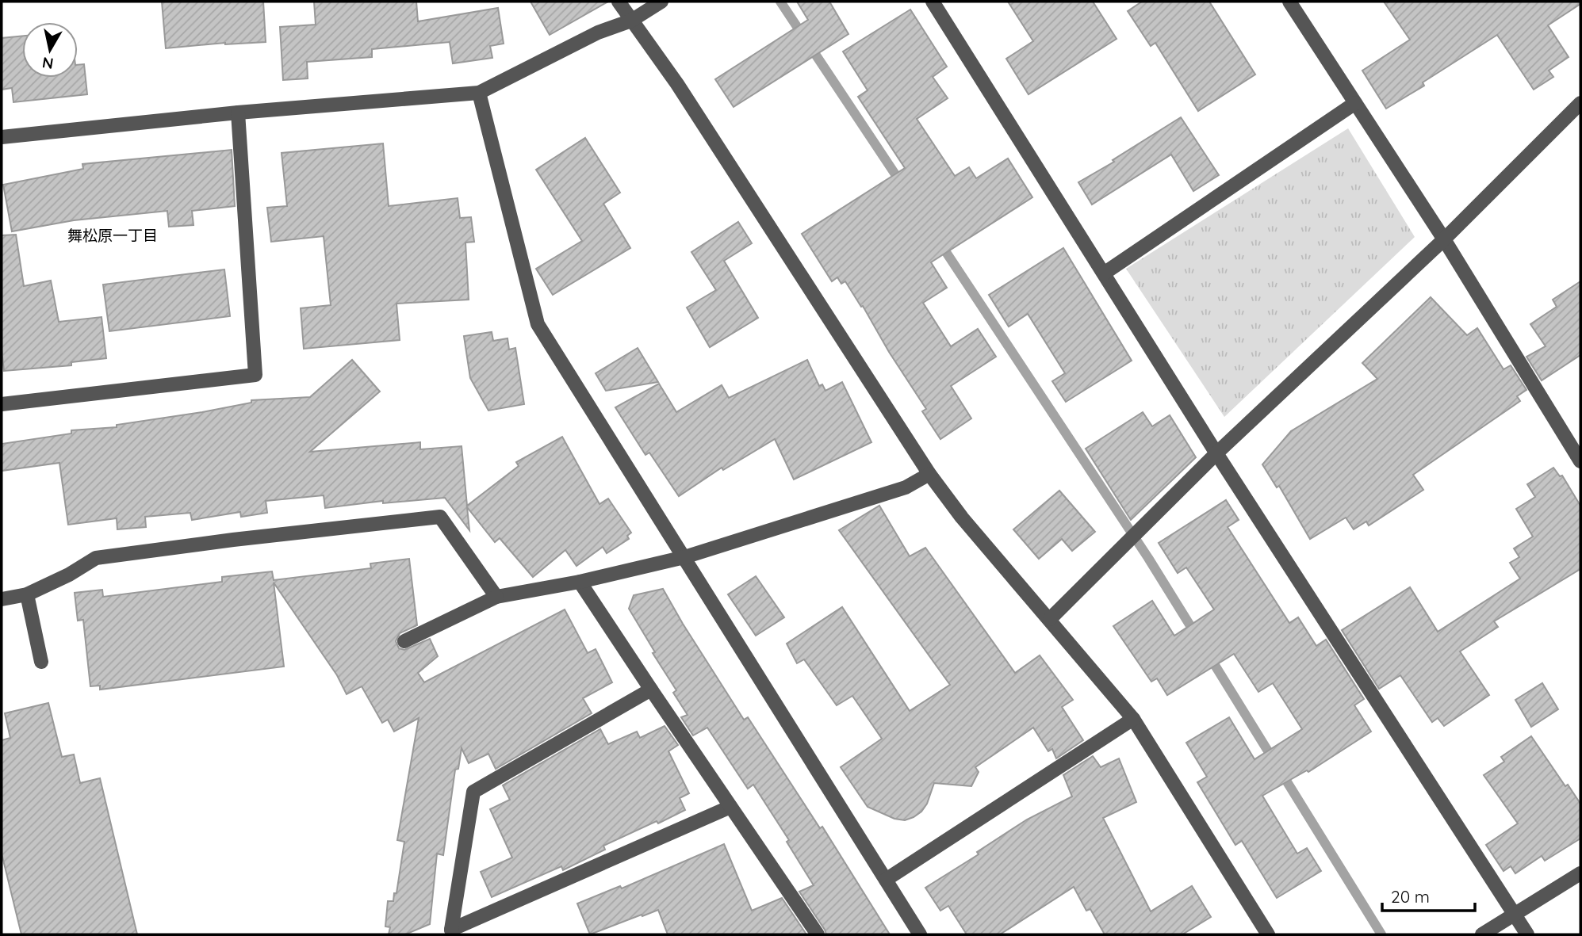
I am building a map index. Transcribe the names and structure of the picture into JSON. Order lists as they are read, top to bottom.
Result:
{
  "districts": ["舞松原一丁目"],
  "scale_bar": "20 m",
  "north": "bottom"
}
